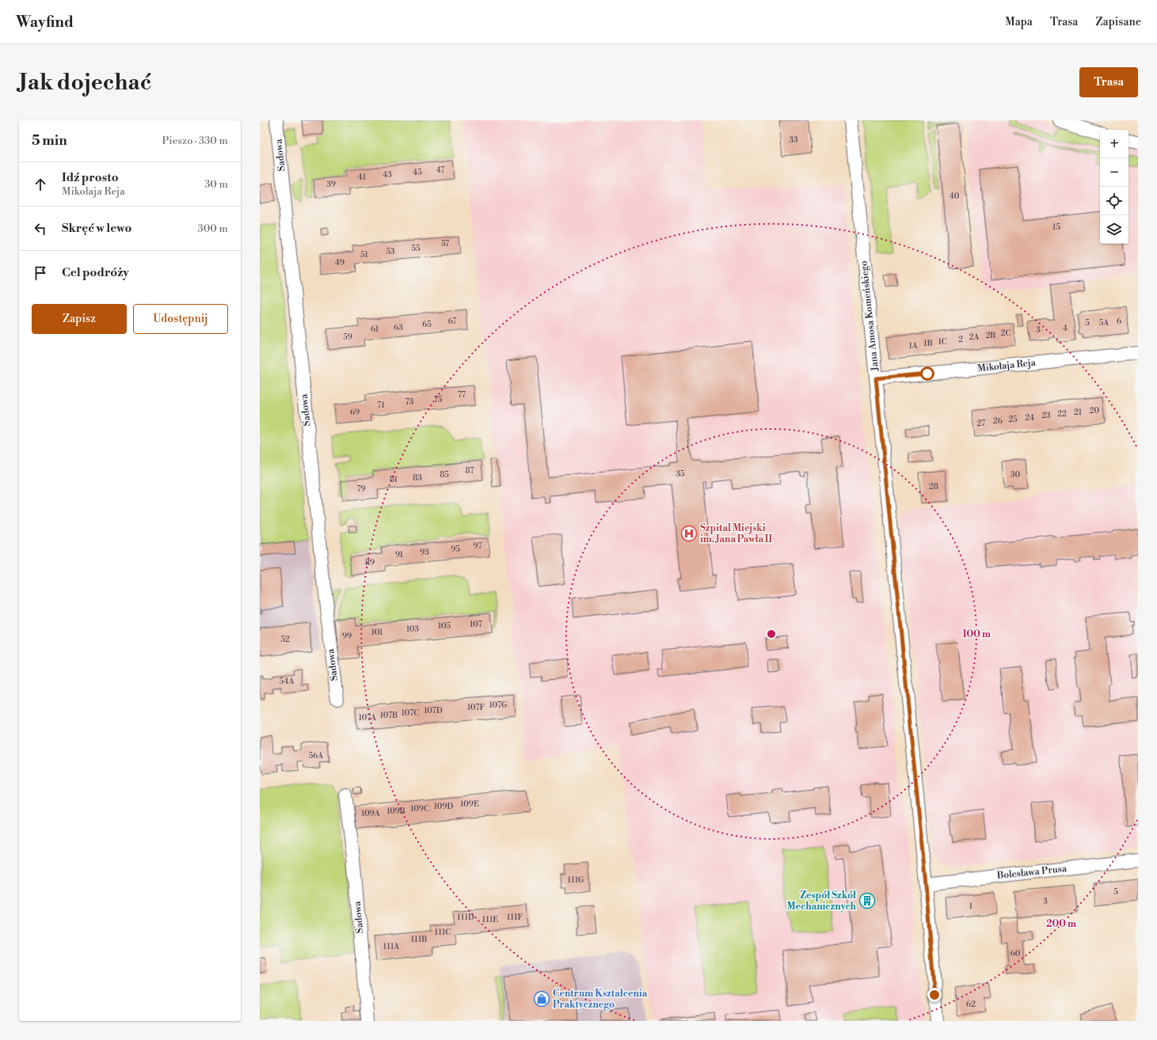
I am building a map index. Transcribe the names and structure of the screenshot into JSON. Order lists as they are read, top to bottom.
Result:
{
  "streets": {
    "street": [
      "Sadowa",
      "Jana Amosa Komeńskiego",
      "Mikołaja Reja",
      "Bolesława Prusa"
    ]
  },
  "crossings": [
    ["Jana Amosa Komeńskiego", "Mikołaja Reja"],
    ["Jana Amosa Komeńskiego", "Bolesława Prusa"]
  ],
  "places": {
    "hospital": ["Szpital Miejski im. Jana Pawła II"],
    "building": ["Zespół Szkół Mechanicznych"],
    "shop": ["Centrum Kształcenia Praktycznego"]
  },
  "house_numbers": [
    "33",
    "47",
    "45",
    "43",
    "41",
    "39",
    "40",
    "15",
    "57",
    "55",
    "53",
    "51",
    "49",
    "67",
    "6",
    "5",
    "5A",
    "65",
    "63",
    "4",
    "61",
    "3",
    "2C",
    "2B",
    "59",
    "2A",
    "2",
    "1C",
    "1B",
    "1A",
    "77",
    "75",
    "73",
    "71",
    "20",
    "69",
    "21",
    "22",
    "23",
    "24",
    "25",
    "26",
    "27",
    "87",
    "35",
    "85",
    "30",
    "83",
    "81",
    "28",
    "79",
    "97",
    "95",
    "93",
    "91",
    "89",
    "107",
    "105",
    "103",
    "101",
    "99",
    "52",
    "54A",
    "107G",
    "107F",
    "107D",
    "107C",
    "107B",
    "107A",
    "56A",
    "109E",
    "109D",
    "109C",
    "109B",
    "109A",
    "111G",
    "5",
    "3",
    "1",
    "111D",
    "111F",
    "111E",
    "111C",
    "111B",
    "111A",
    "60",
    "62"
  ],
  "page": {
    "header": "Wayfind",
    "nav": ["Mapa", "Trasa", "Zapisane"],
    "buttons": [
      "Trasa",
      ["Zapisz", "Udostępnij"]
    ],
    "title": "Jak dojechać",
    "heading": ["5 min", "Pieszo · 330 m"],
    "map_buttons": ["+", "−"],
    "list": [
      ["Idź prosto", "Mikołaja Reja", "30 m"],
      ["Skręć w lewo", "300 m"],
      "Cel podróży"
    ]
  },
  "rings": ["100 m", "200 m"]
}
